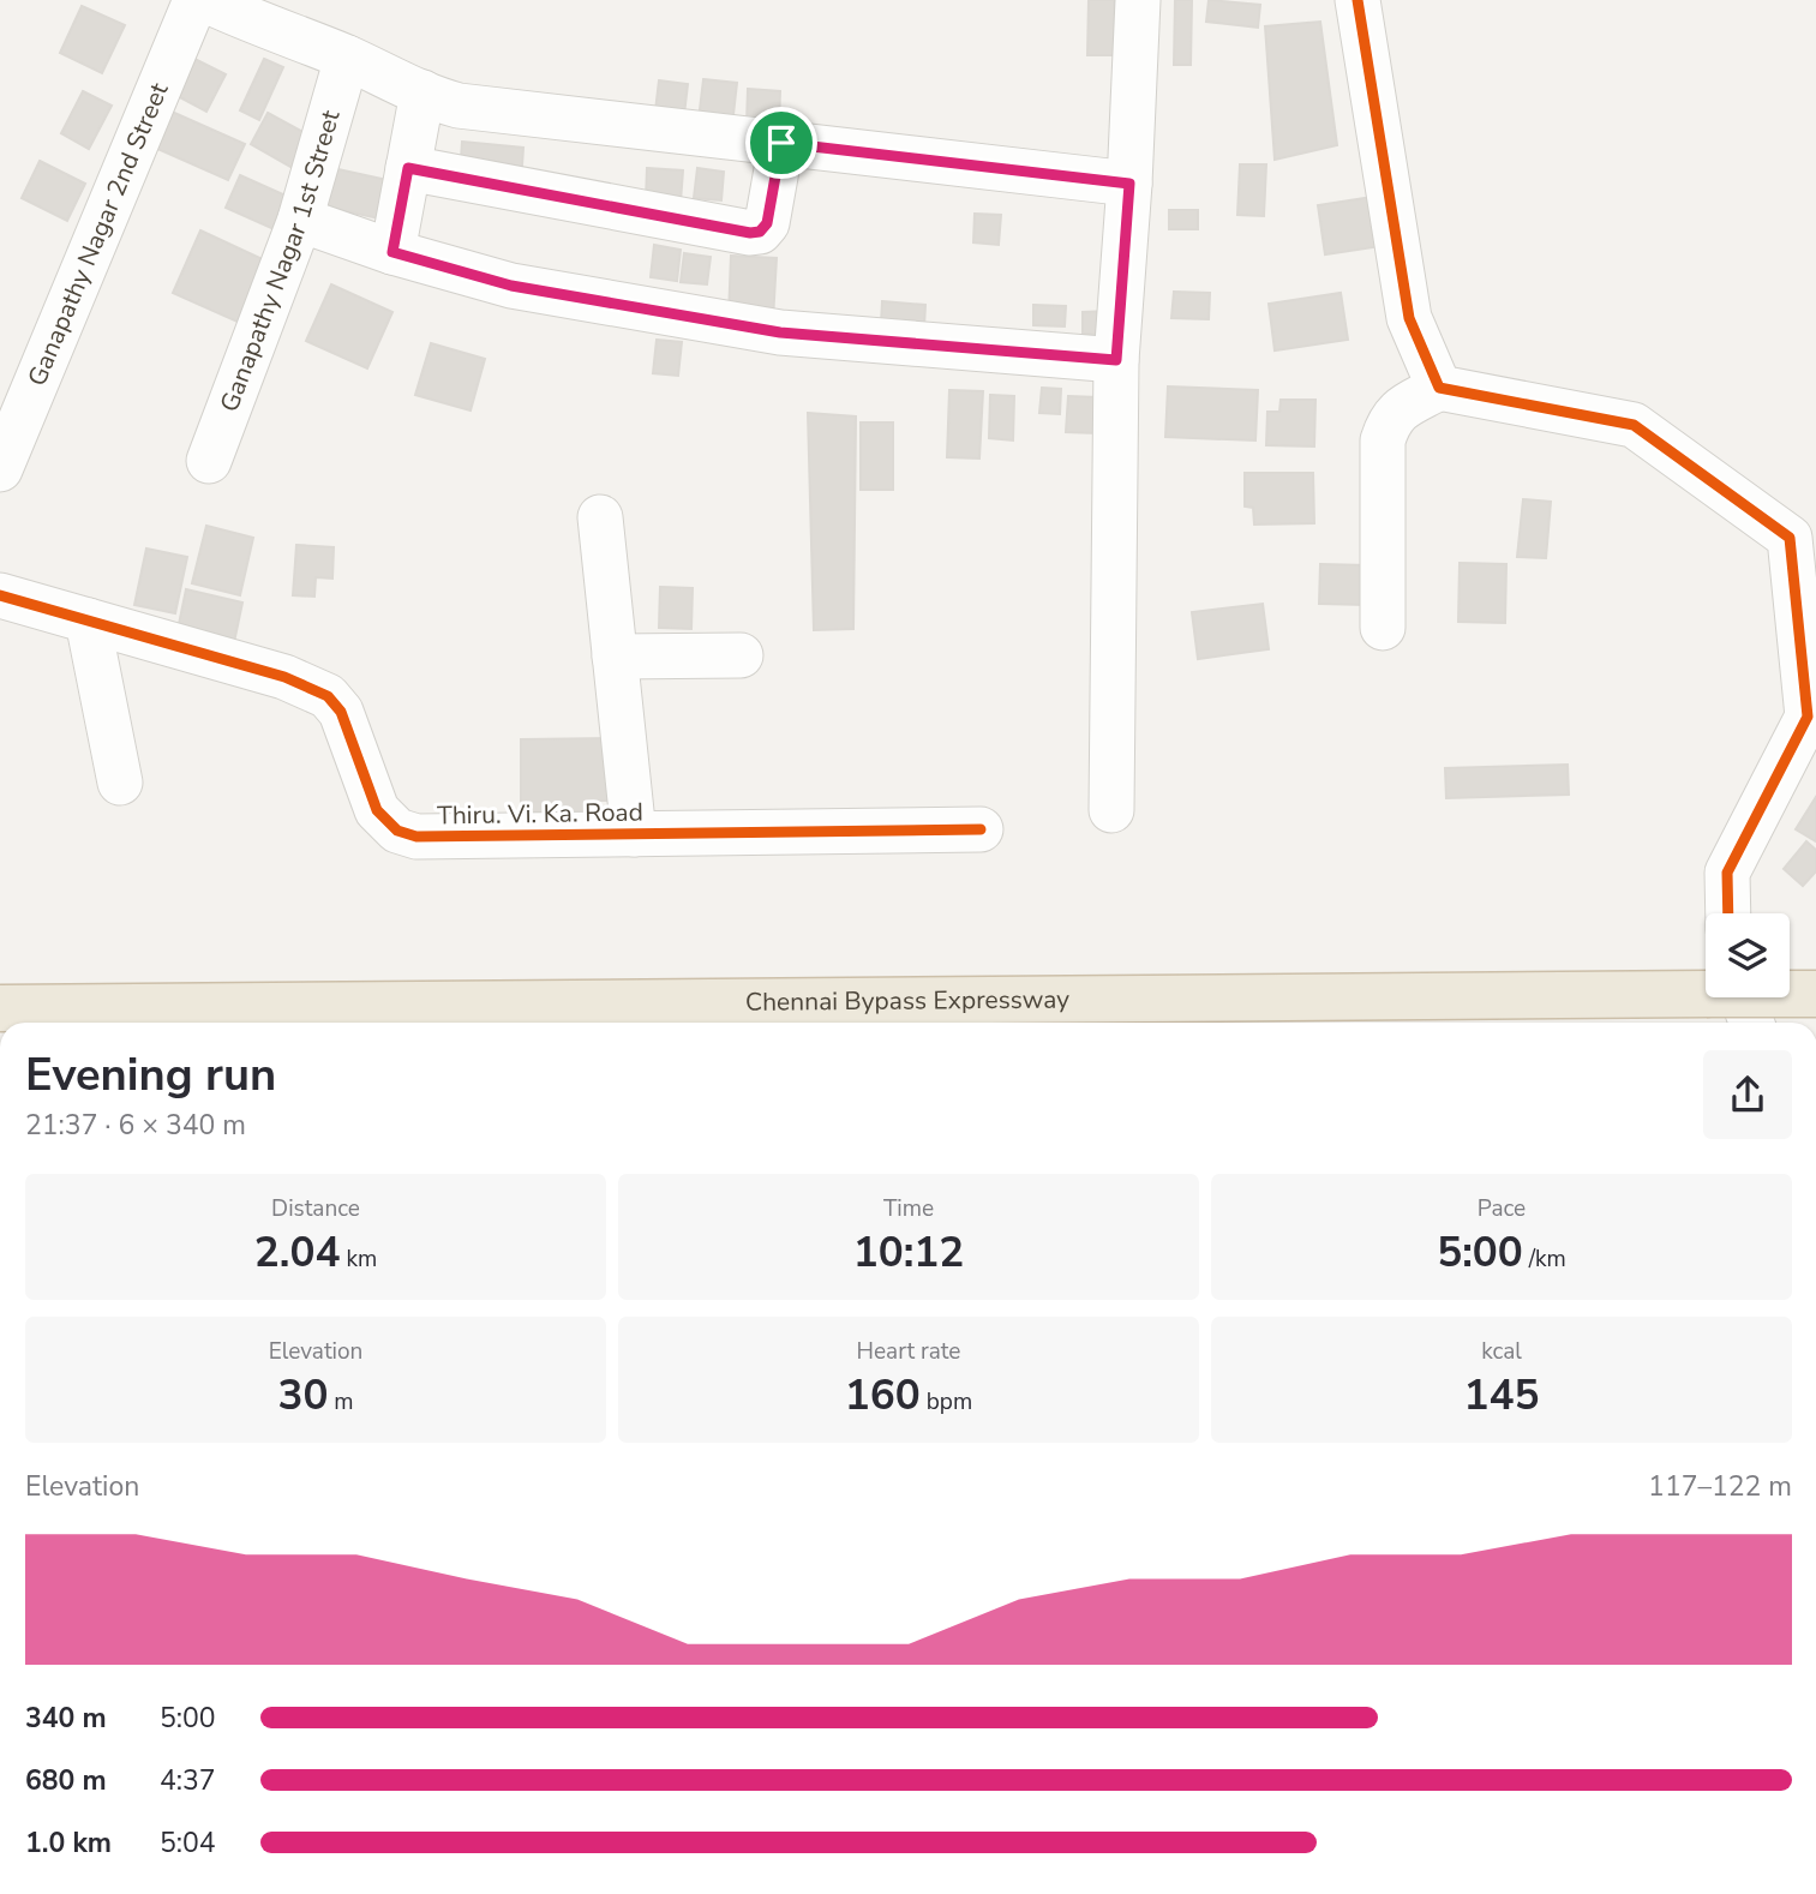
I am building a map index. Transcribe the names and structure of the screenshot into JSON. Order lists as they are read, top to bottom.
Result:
{
  "streets": {
    "highway": ["Chennai Bypass Expressway"],
    "street": ["Ganapathy Nagar 2nd Street", "Ganapathy Nagar 1st Street", "Thiru. Vi. Ka. Road"]
  },
  "page": {
    "heading": ["Evening run", "21:37 · 6 × 340 m"],
    "stats": [
      ["Distance", "2.04 km"],
      ["Time", "10:12"],
      ["Pace", "5:00 /km"],
      ["Elevation", "30 m"],
      ["Heart rate", "160 bpm"],
      ["kcal", "145"]
    ],
    "chart": ["Elevation", "117–122 m"],
    "list": [
      {
        "name": "340 m",
        "note": "5:00"
      },
      {
        "name": "680 m",
        "note": "4:37"
      },
      {
        "name": "1.0 km",
        "note": "5:04"
      }
    ]
  }
}
